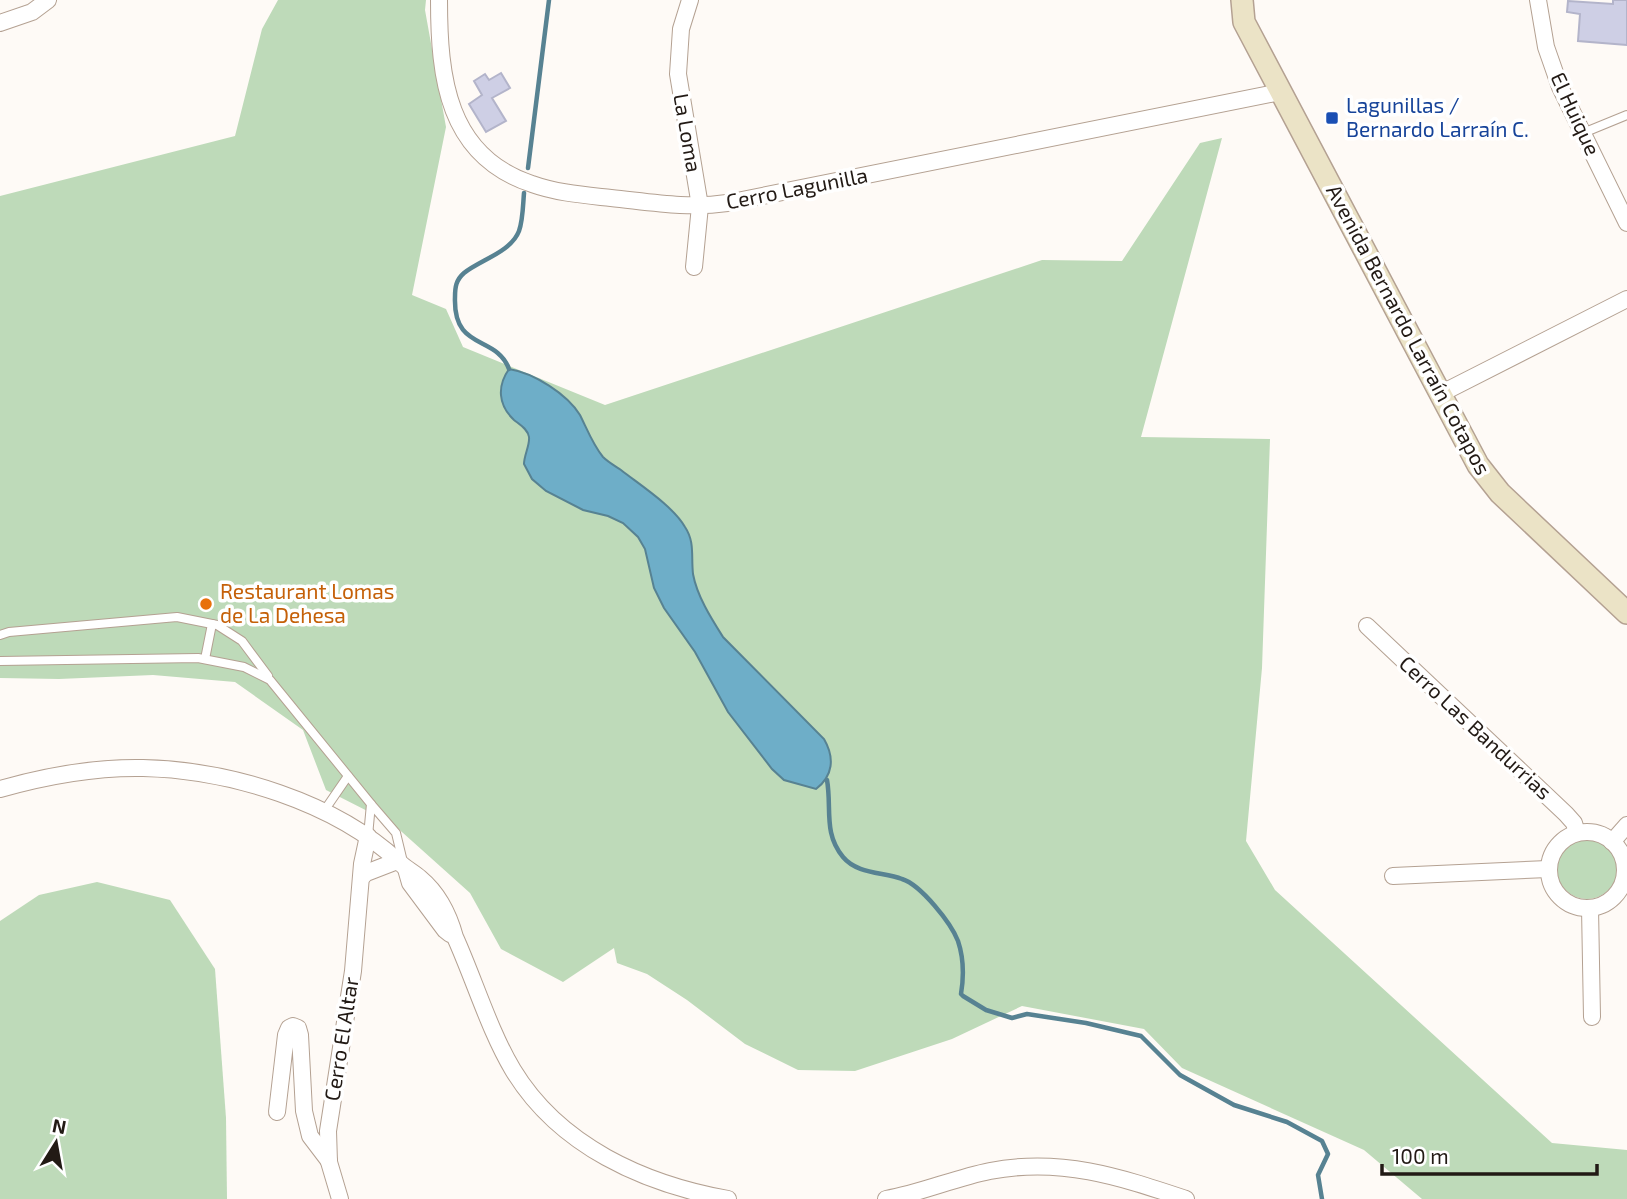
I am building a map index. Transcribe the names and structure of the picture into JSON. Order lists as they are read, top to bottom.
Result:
{
  "streets": {
    "main road": ["Avenida Bernardo Larraín Cotapos"],
    "street": [
      "El Huique",
      "La Loma",
      "Cerro Lagunilla",
      "Cerro Las Bandurrias",
      "Cerro El Altar"
    ]
  },
  "crossings": [
    ["La Loma", "Cerro Lagunilla"],
    ["Cerro Lagunilla", "Avenida Bernardo Larraín Cotapos"]
  ],
  "places": {
    "transit": ["Lagunillas / Bernardo Larraín C."],
    "other": ["Restaurant Lomas de La Dehesa"]
  },
  "scale_bar": "100 m",
  "north": "top"
}
